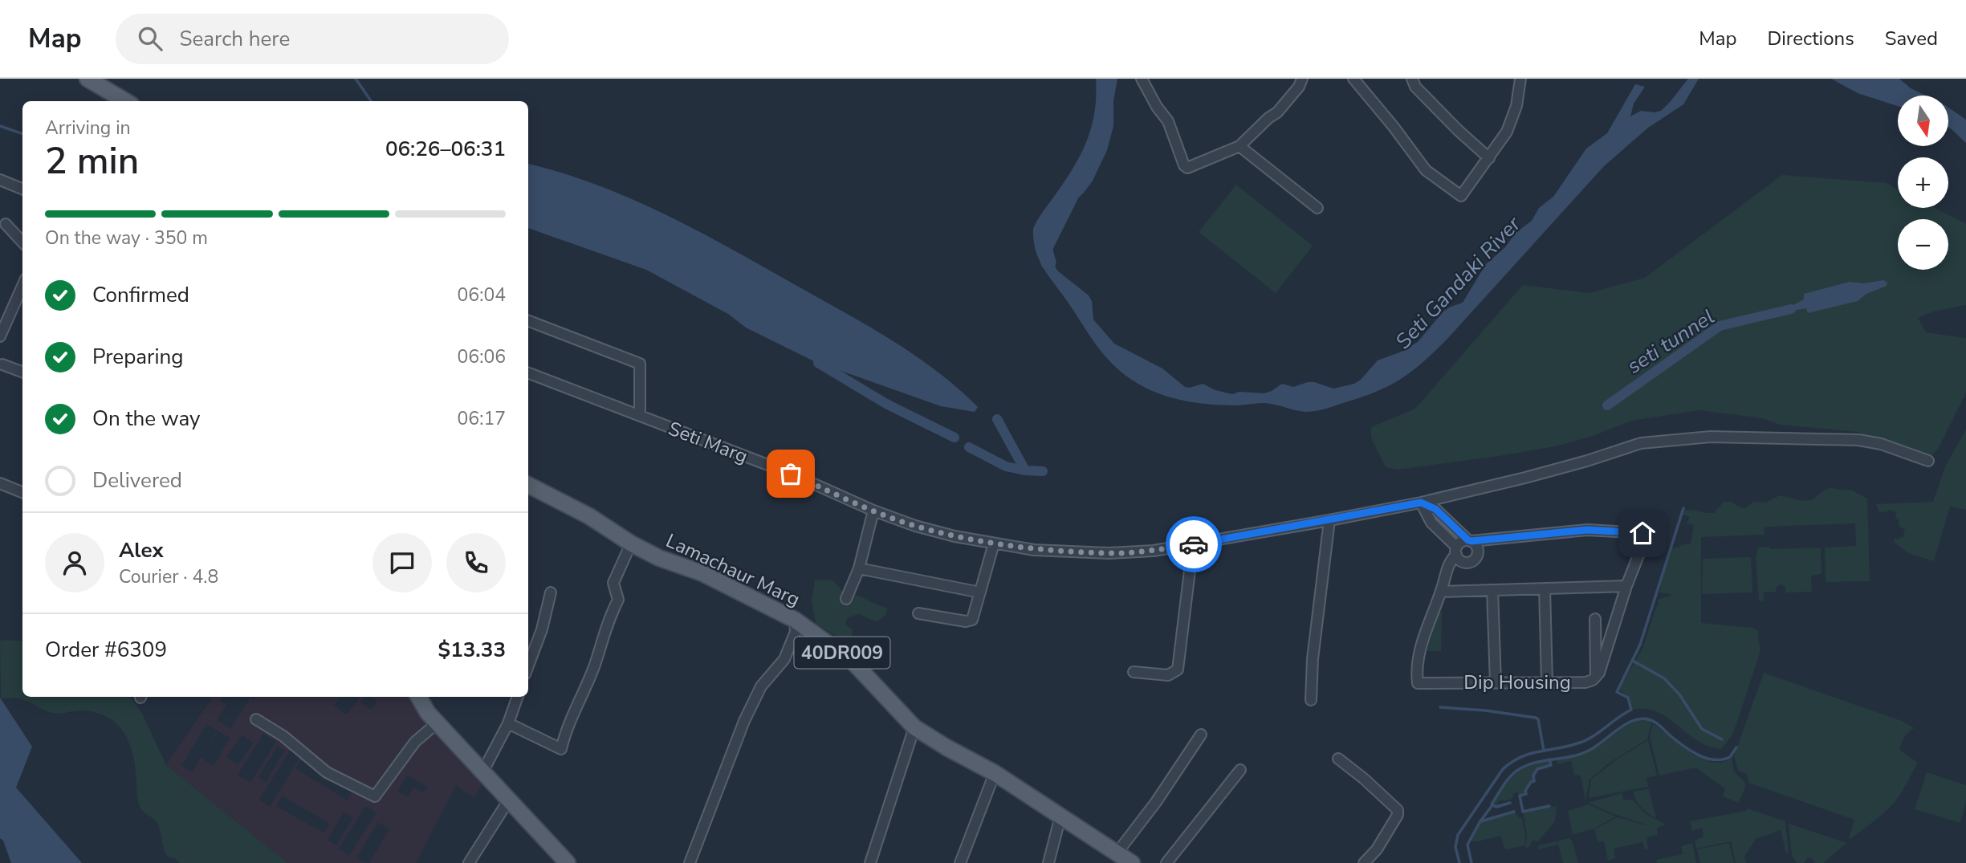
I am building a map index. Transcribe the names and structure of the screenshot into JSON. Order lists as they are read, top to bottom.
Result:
{
  "streets": {
    "main road": ["Lamachaur Marg", "40DR009"],
    "street": ["Seti Marg", "Dip Housing"]
  },
  "water": ["Seti Gandaki River", "seti tunnel"],
  "north": "bottom",
  "page": {
    "header": "Map",
    "search": "Search here",
    "nav": ["Map", "Directions", "Saved"],
    "map_buttons": ["+", "−"],
    "heading": ["2 min", "Arriving in", "06:26–06:31"],
    "panel": [
      "Alex",
      "Courier · 4.8",
      "Order #6309",
      "$13.33"
    ],
    "bar": "On the way · 350 m",
    "list": [
      ["Confirmed", "06:04"],
      ["Preparing", "06:06"],
      ["On the way", "06:17"],
      "Delivered"
    ]
  }
}
